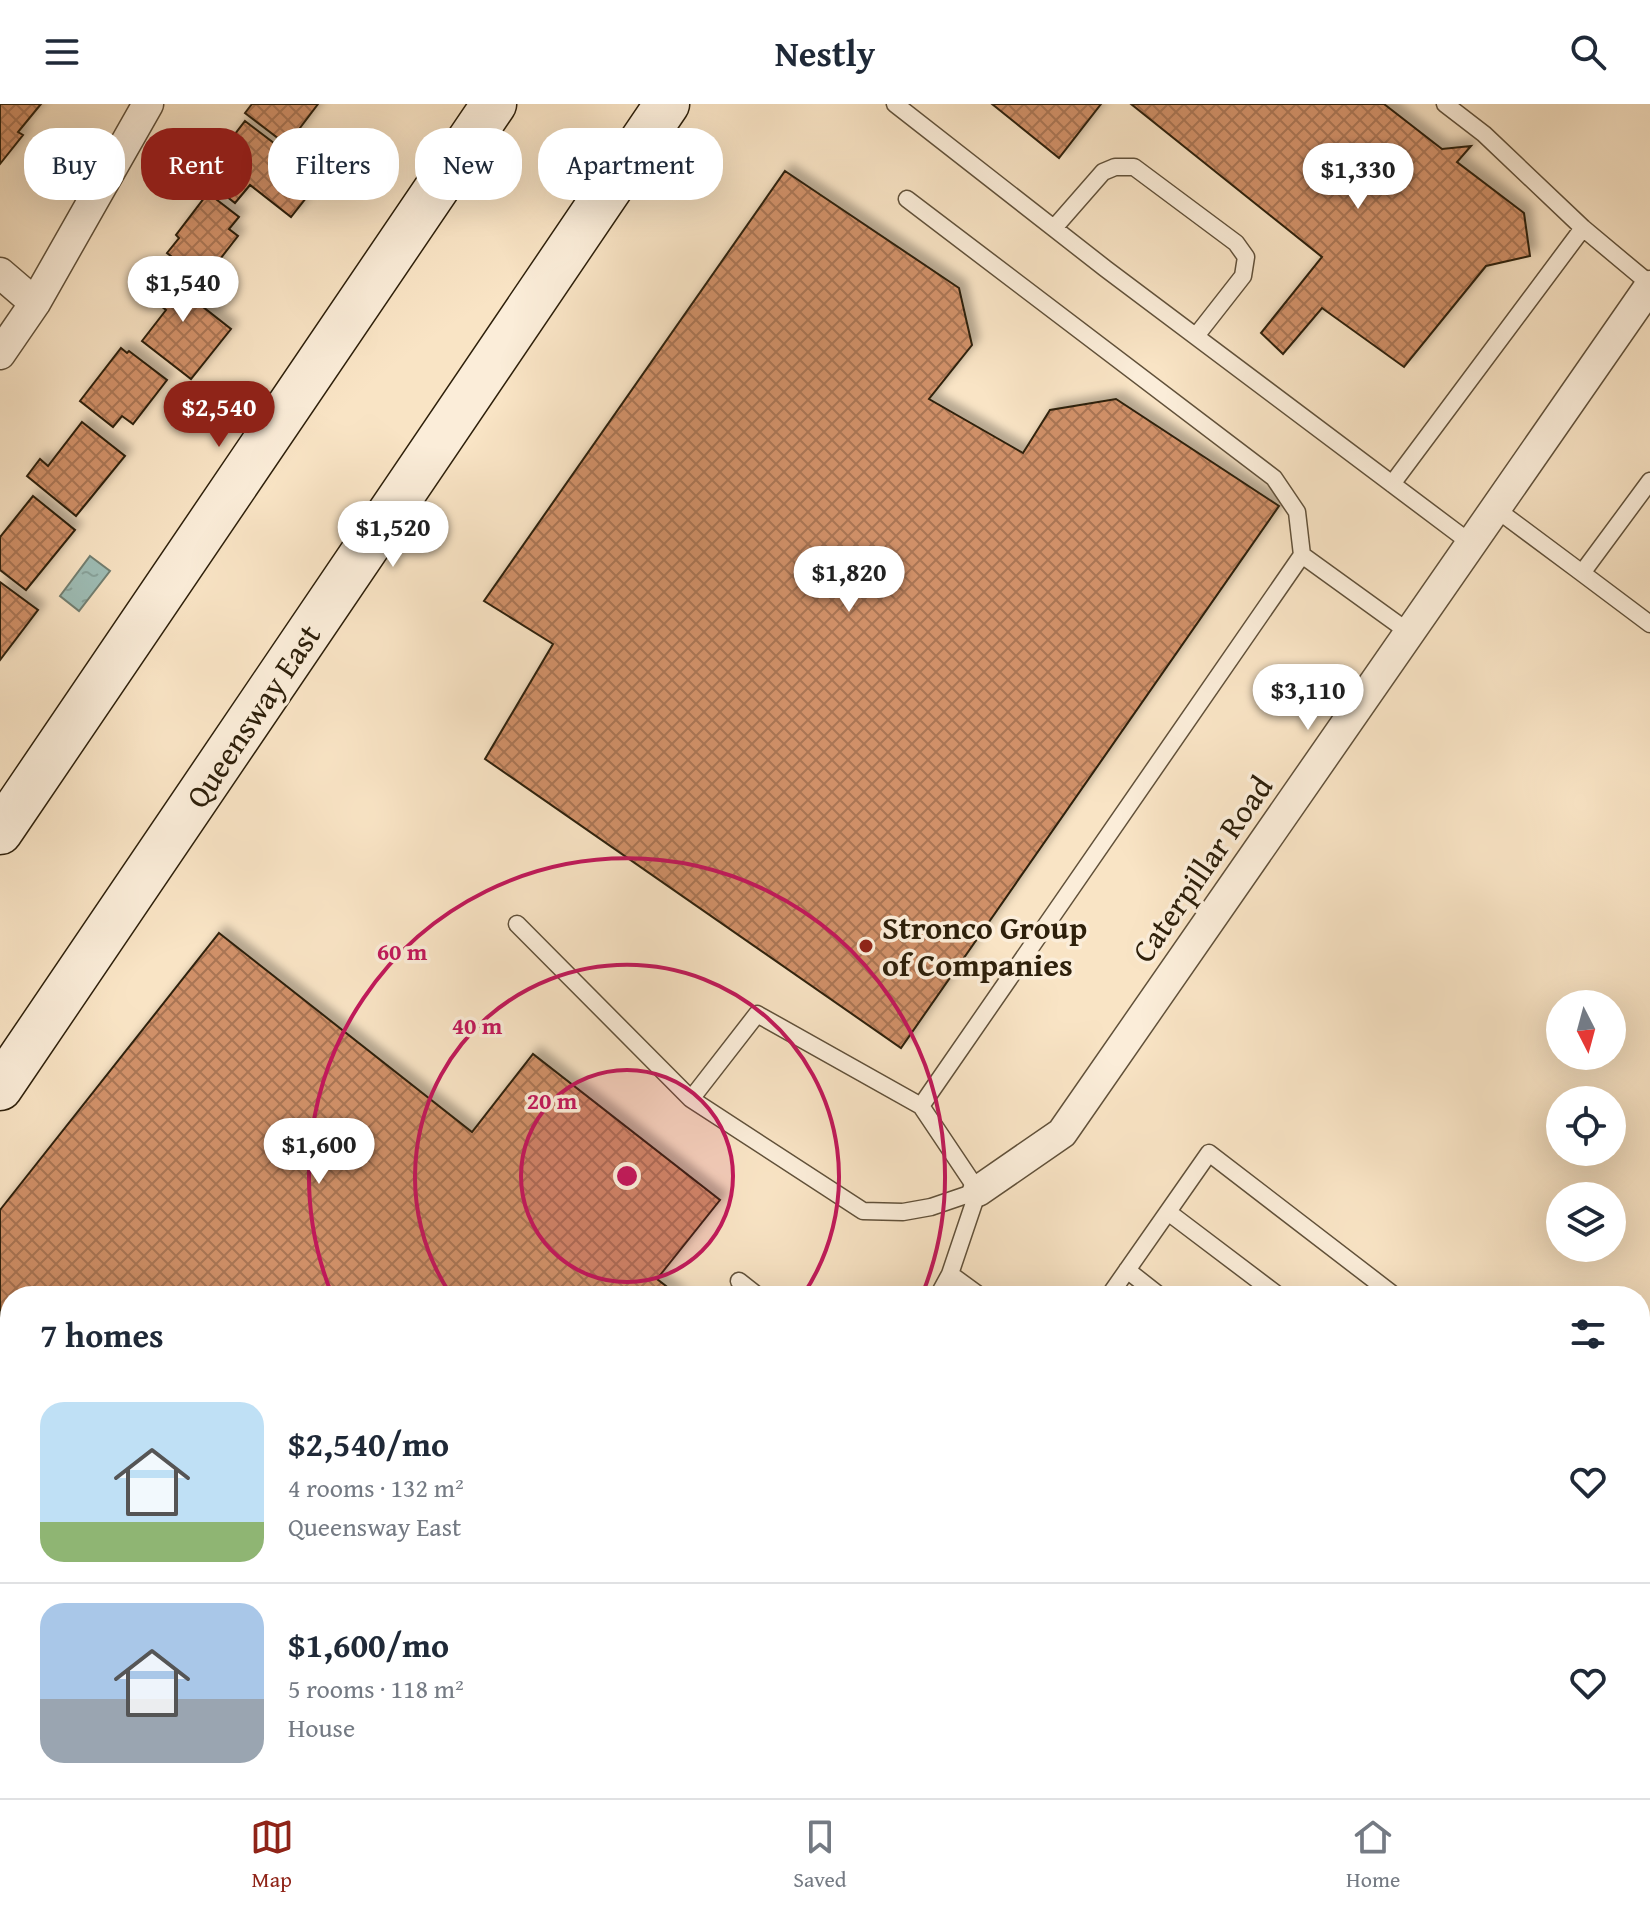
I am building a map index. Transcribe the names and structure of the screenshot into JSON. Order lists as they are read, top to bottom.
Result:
{
  "streets": {
    "main road": ["Queensway East"],
    "street": ["Caterpillar Road"]
  },
  "places": ["Stronco Group of Companies"],
  "north": "bottom",
  "page": {
    "header": "Nestly",
    "chip": [
      "Buy",
      "Rent",
      "Filters",
      "New",
      "Apartment"
    ],
    "price": [
      "$1,330",
      "$1,540",
      "$2,540",
      "$1,520",
      "$1,820",
      "$3,110",
      "$1,600"
    ],
    "heading": "7 homes",
    "list": [
      {
        "name": "$2,540/mo",
        "note": "4 rooms · 132 m² · Queensway East"
      },
      {
        "name": "$1,600/mo",
        "note": "5 rooms · 118 m² · House"
      }
    ],
    "tabs": ["Map", "Saved", "Home"]
  },
  "rings": ["60 m", "40 m", "20 m"]
}
